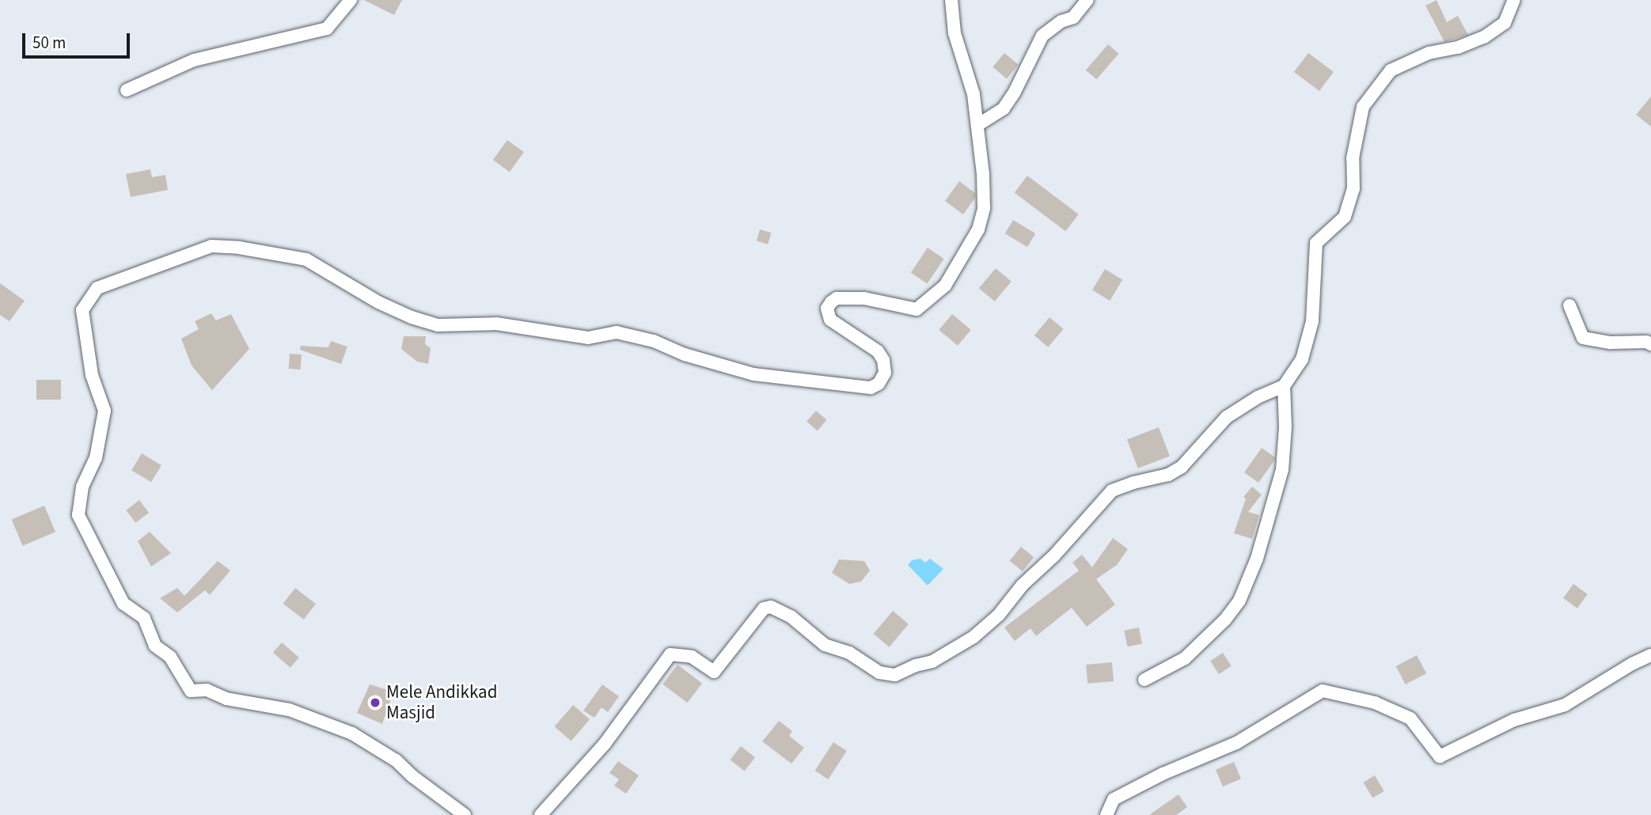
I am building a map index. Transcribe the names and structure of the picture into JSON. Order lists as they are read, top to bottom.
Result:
{
  "places": ["Mele Andikkad Masjid"],
  "scale_bar": "50 m"
}
